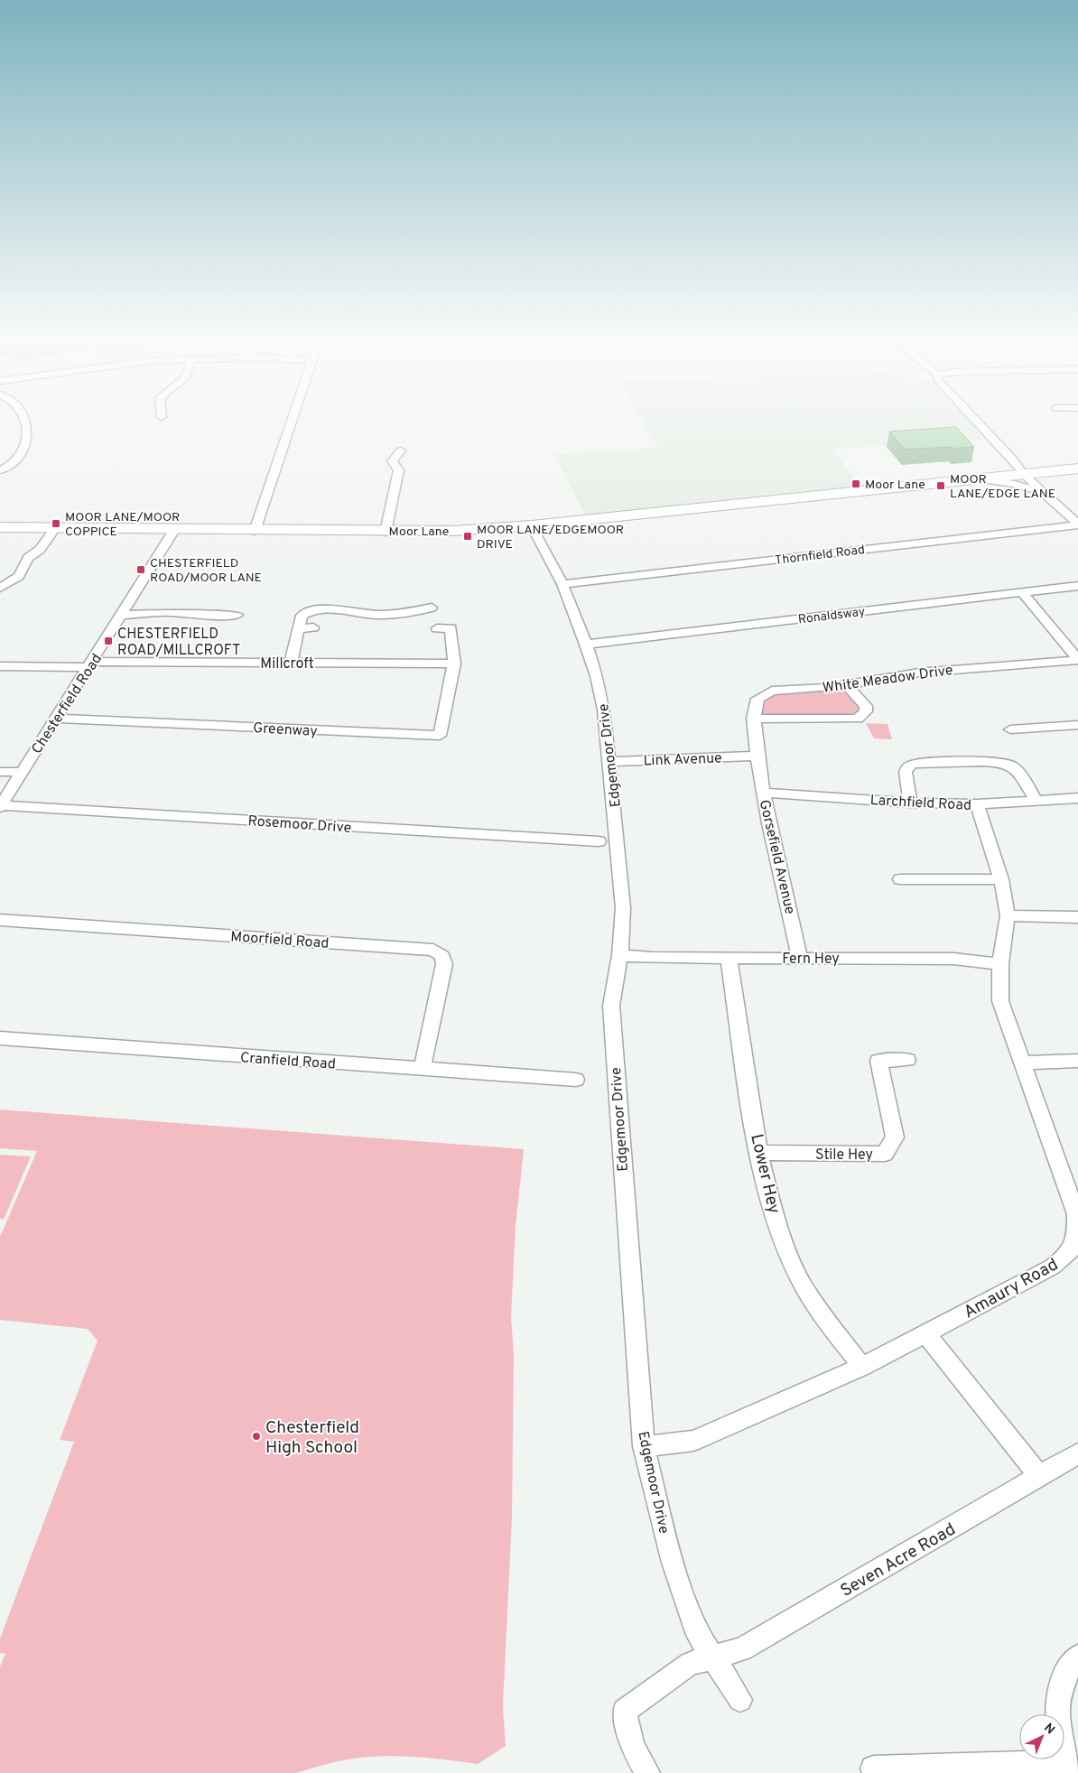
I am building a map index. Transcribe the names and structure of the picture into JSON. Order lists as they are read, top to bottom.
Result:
{
  "streets": {
    "highway": ["Moor Lane"],
    "street": [
      "Thornfield Road",
      "Ronaldsway",
      "Millcroft",
      "White Meadow Drive",
      "Chesterfield Road",
      "Greenway",
      "Edgemoor Drive",
      "Link Avenue",
      "Larchfield Road",
      "Rosemoor Drive",
      "Gorsefield Avenue",
      "Moorfield Road",
      "Fern Hey",
      "Cranfield Road",
      "Stile Hey",
      "Lower Hey",
      "Amaury Road",
      "Seven Acre Road"
    ]
  },
  "crossings": [
    ["Moor Lane", "Chesterfield Road"],
    ["Thornfield Road", "Edgemoor Drive"],
    ["Ronaldsway", "Edgemoor Drive"],
    ["Millcroft", "Chesterfield Road"],
    ["Millcroft", "Greenway"],
    ["White Meadow Drive", "Link Avenue"],
    ["White Meadow Drive", "Gorsefield Avenue"],
    ["Chesterfield Road", "Greenway"],
    ["Chesterfield Road", "Rosemoor Drive"],
    ["Edgemoor Drive", "Link Avenue"],
    ["Edgemoor Drive", "Fern Hey"],
    ["Edgemoor Drive", "Amaury Road"],
    ["Edgemoor Drive", "Seven Acre Road"],
    ["Link Avenue", "Gorsefield Avenue"],
    ["Larchfield Road", "Gorsefield Avenue"],
    ["Larchfield Road", "Amaury Road"],
    ["Gorsefield Avenue", "Fern Hey"],
    ["Moorfield Road", "Cranfield Road"],
    ["Fern Hey", "Lower Hey"],
    ["Fern Hey", "Amaury Road"],
    ["Stile Hey", "Lower Hey"],
    ["Lower Hey", "Amaury Road"]
  ],
  "places": {
    "transit": [
      "Moor Lane",
      "MOOR LANE/EDGE LANE",
      "MOOR LANE/MOOR COPPICE",
      "MOOR LANE/EDGEMOOR DRIVE",
      "CHESTERFIELD ROAD/MOOR LANE",
      "CHESTERFIELD ROAD/MILLCROFT"
    ],
    "other": ["Chesterfield High School"]
  },
  "north": "top right"
}
